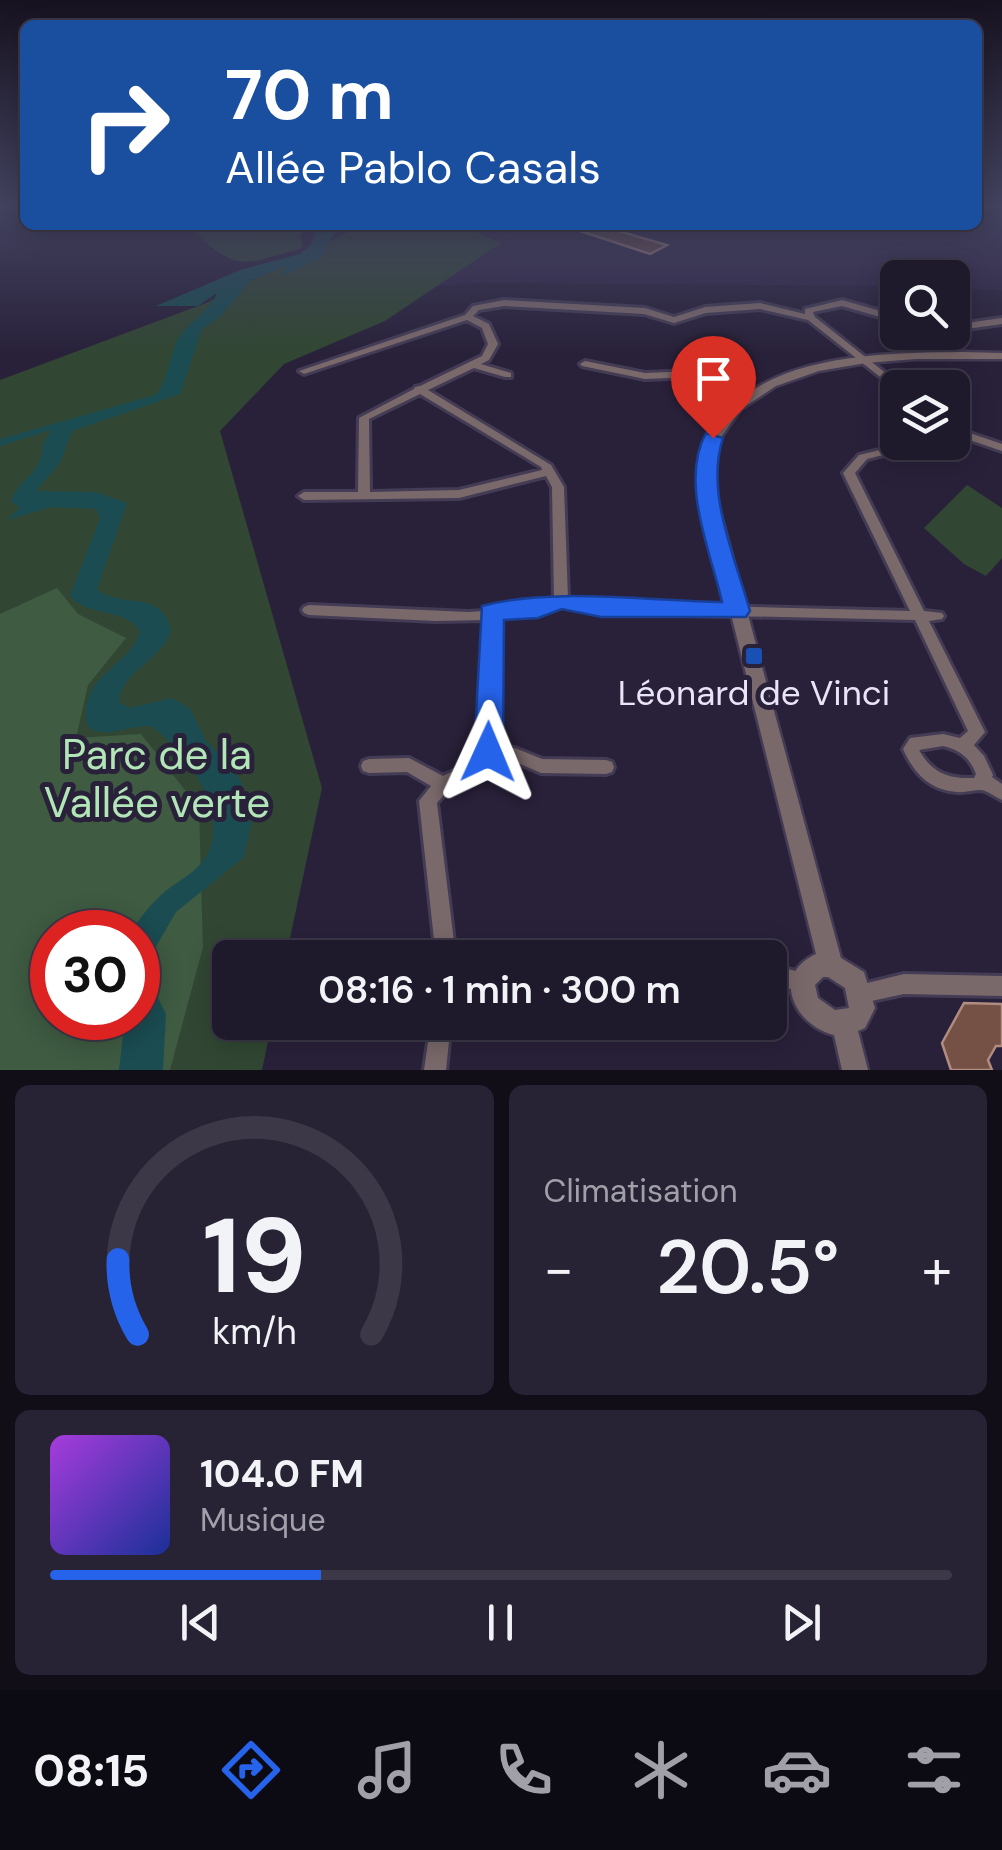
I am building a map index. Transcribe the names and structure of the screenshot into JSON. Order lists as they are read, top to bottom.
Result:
{
  "parks": ["Parc de la Vallée verte"],
  "places": {
    "transit": ["Léonard de Vinci"]
  },
  "page": {
    "turn": ["70 m", "Allée Pablo Casals"],
    "limit": "30",
    "trip": "08:16 · 1 min · 300 m",
    "tile": "Climatisation",
    "heat": ["−", "20.5°", "+"],
    "song": ["104.0 FM", "Musique"],
    "tabs": "08:15",
    "gauge": ["19", "km/h"]
  }
}
